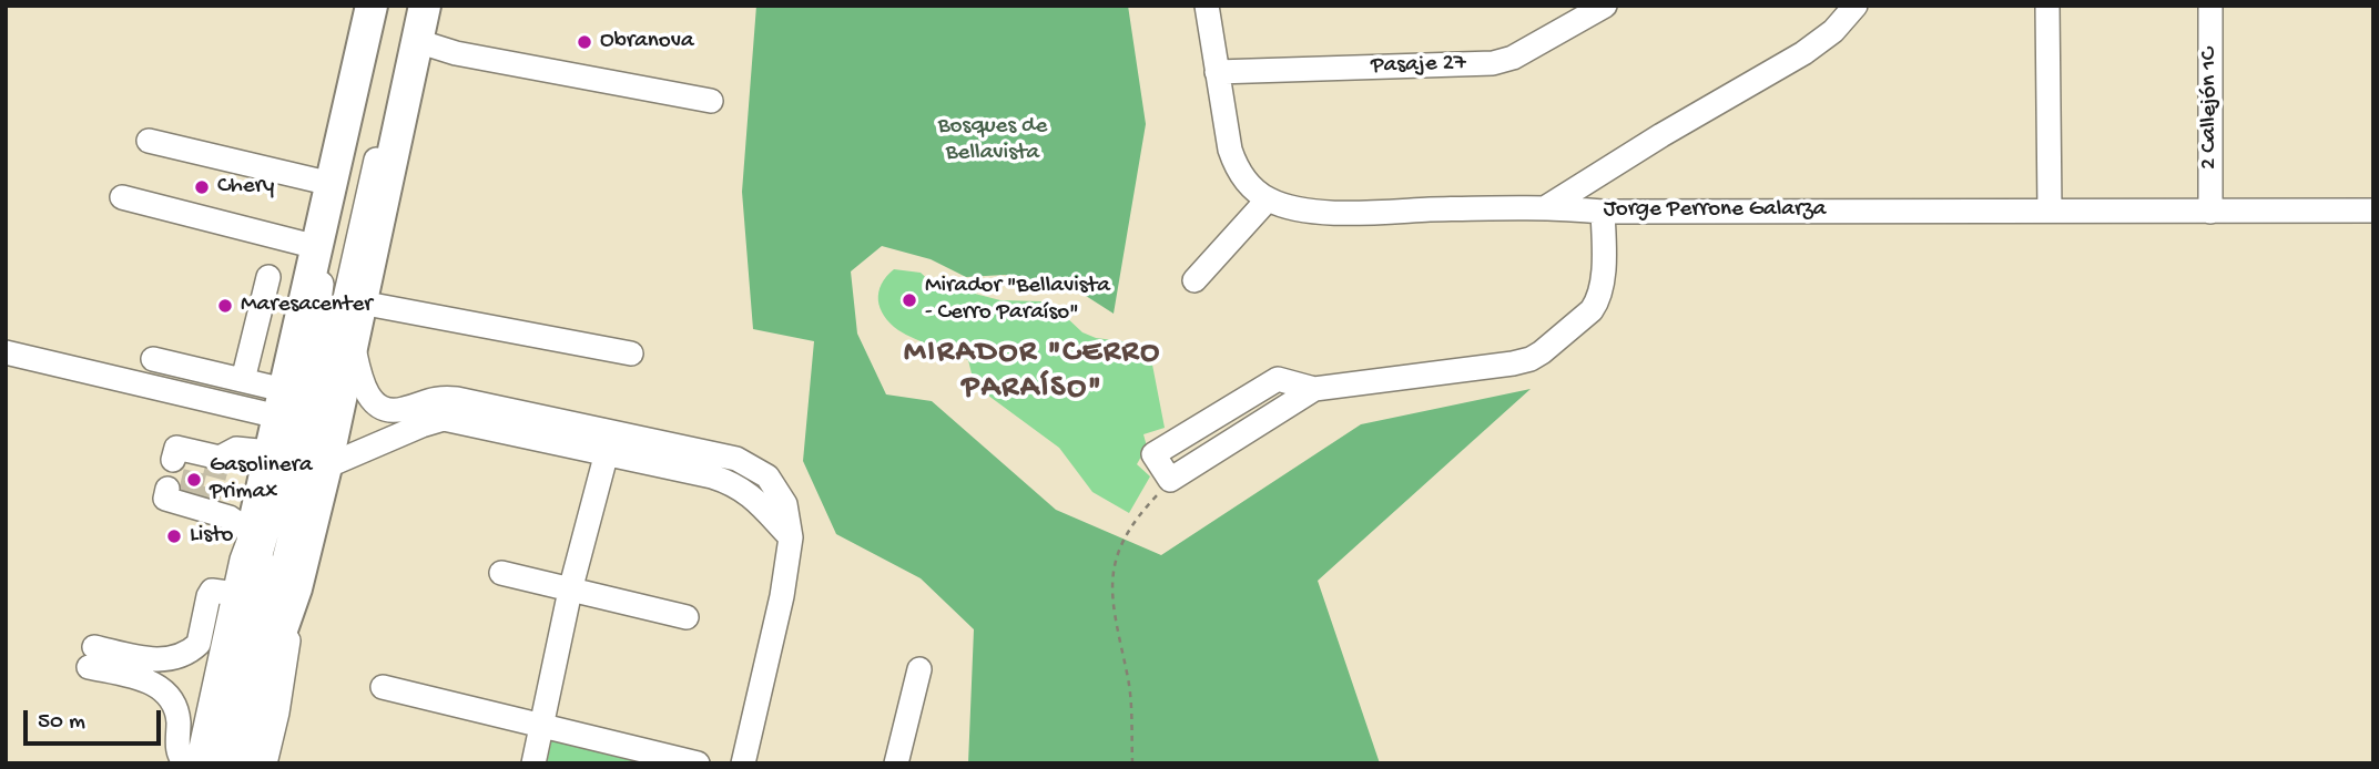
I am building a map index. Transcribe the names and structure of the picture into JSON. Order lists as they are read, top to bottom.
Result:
{
  "streets": {
    "street": ["Pasaje 27", "2 Callejón 1C", "Jorge Perrone Galarza"]
  },
  "crossings": [
    ["2 Callejón 1C", "Jorge Perrone Galarza"]
  ],
  "districts": ["MIRADOR \"CERRO PARAÍSO\""],
  "parks": ["Bosques de Bellavista"],
  "places": [
    "Obranova",
    "Chery",
    "Mirador \"Bellavista - Cerro Paraíso\"",
    "Maresacenter",
    "Gasolinera Primax",
    "Listo"
  ],
  "scale_bar": "50 m"
}
